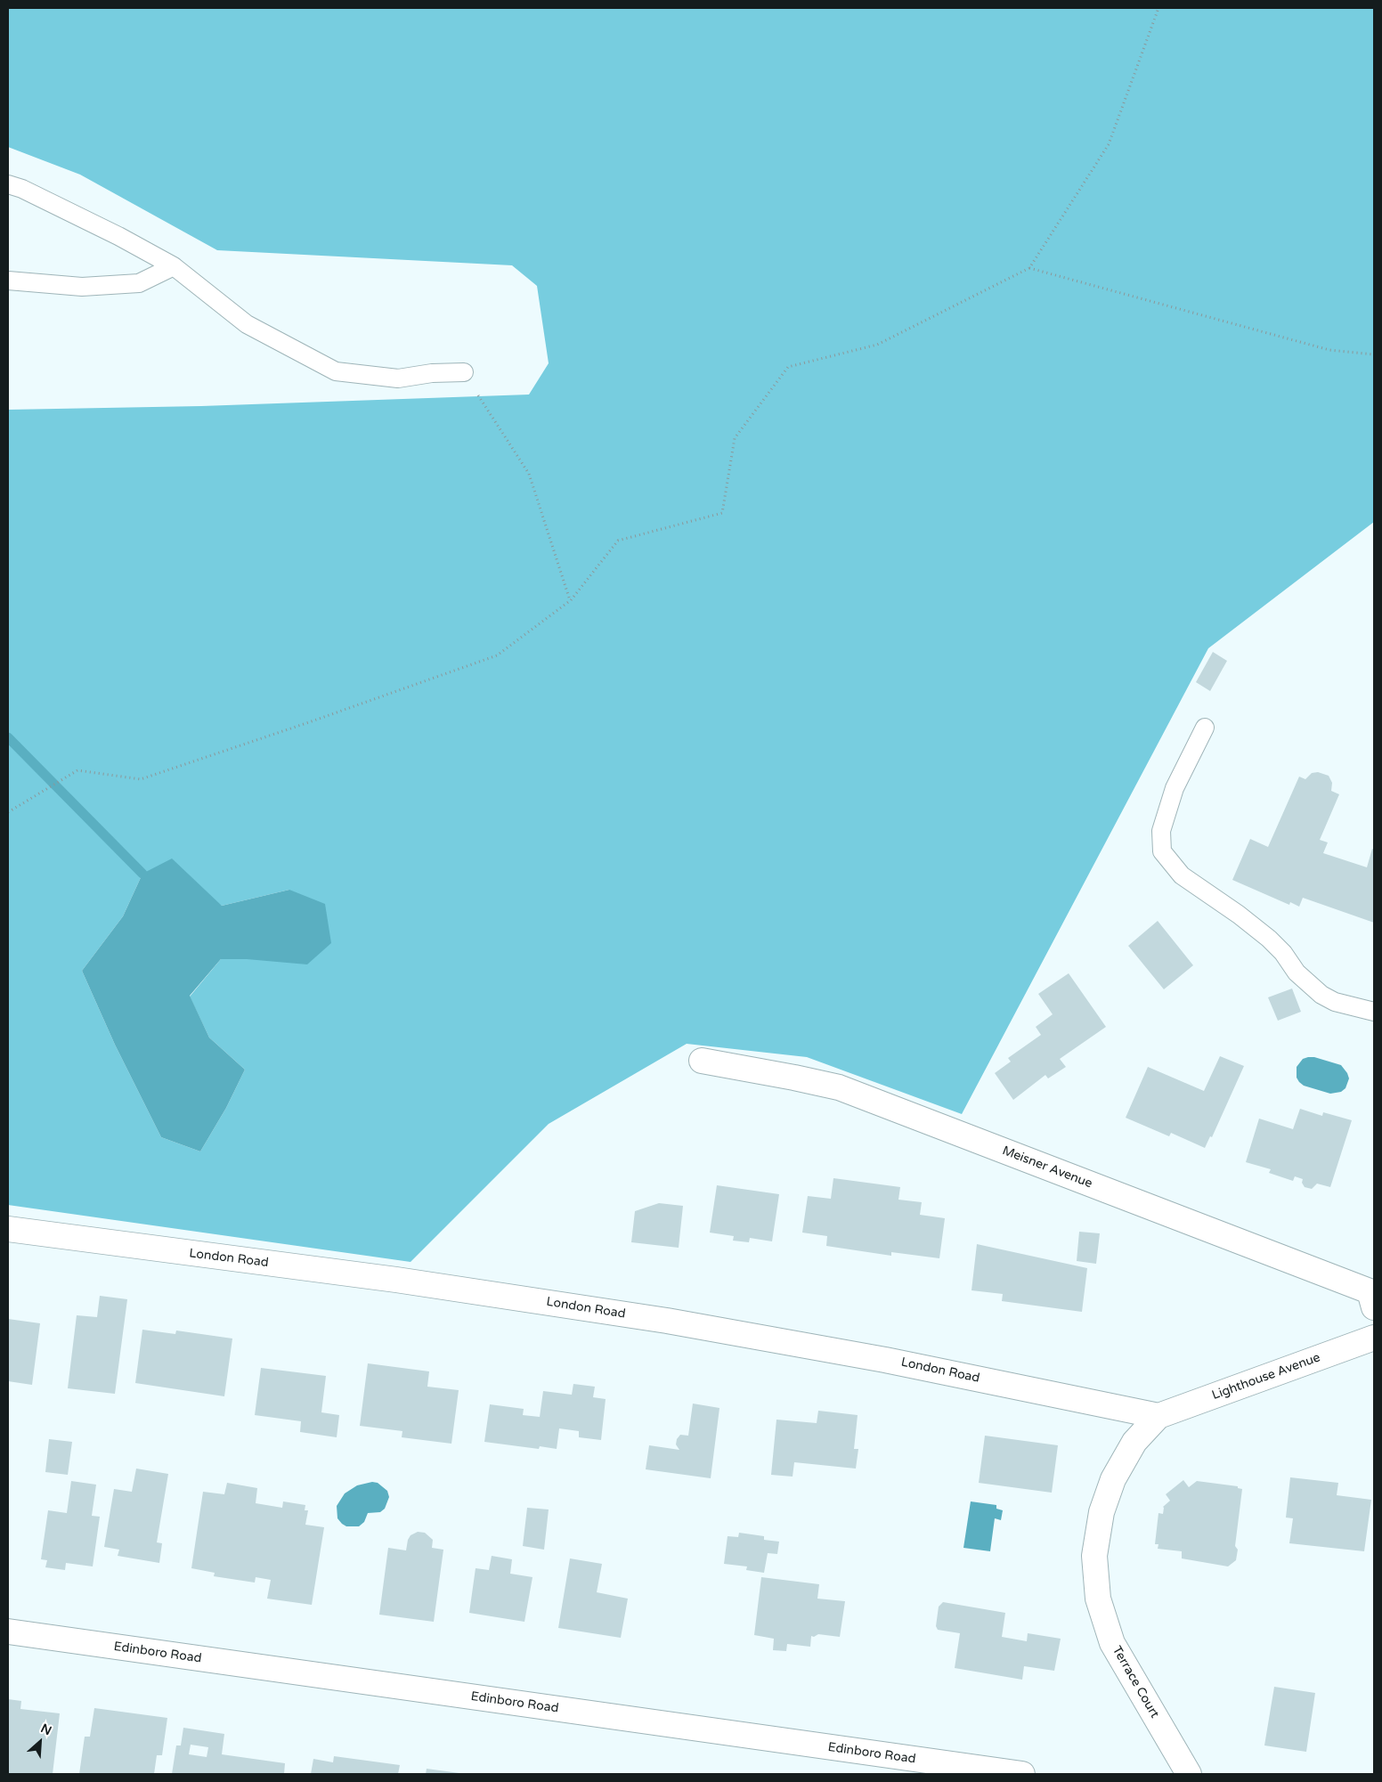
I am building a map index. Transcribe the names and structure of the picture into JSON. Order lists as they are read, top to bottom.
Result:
{
  "streets": {
    "street": [
      "Meisner Avenue",
      "London Road",
      "Lighthouse Avenue",
      "Edinboro Road",
      "Terrace Court"
    ]
  },
  "crossings": [
    ["London Road", "Lighthouse Avenue"],
    ["London Road", "Terrace Court"],
    ["Lighthouse Avenue", "Terrace Court"]
  ],
  "north": "top right"
}
